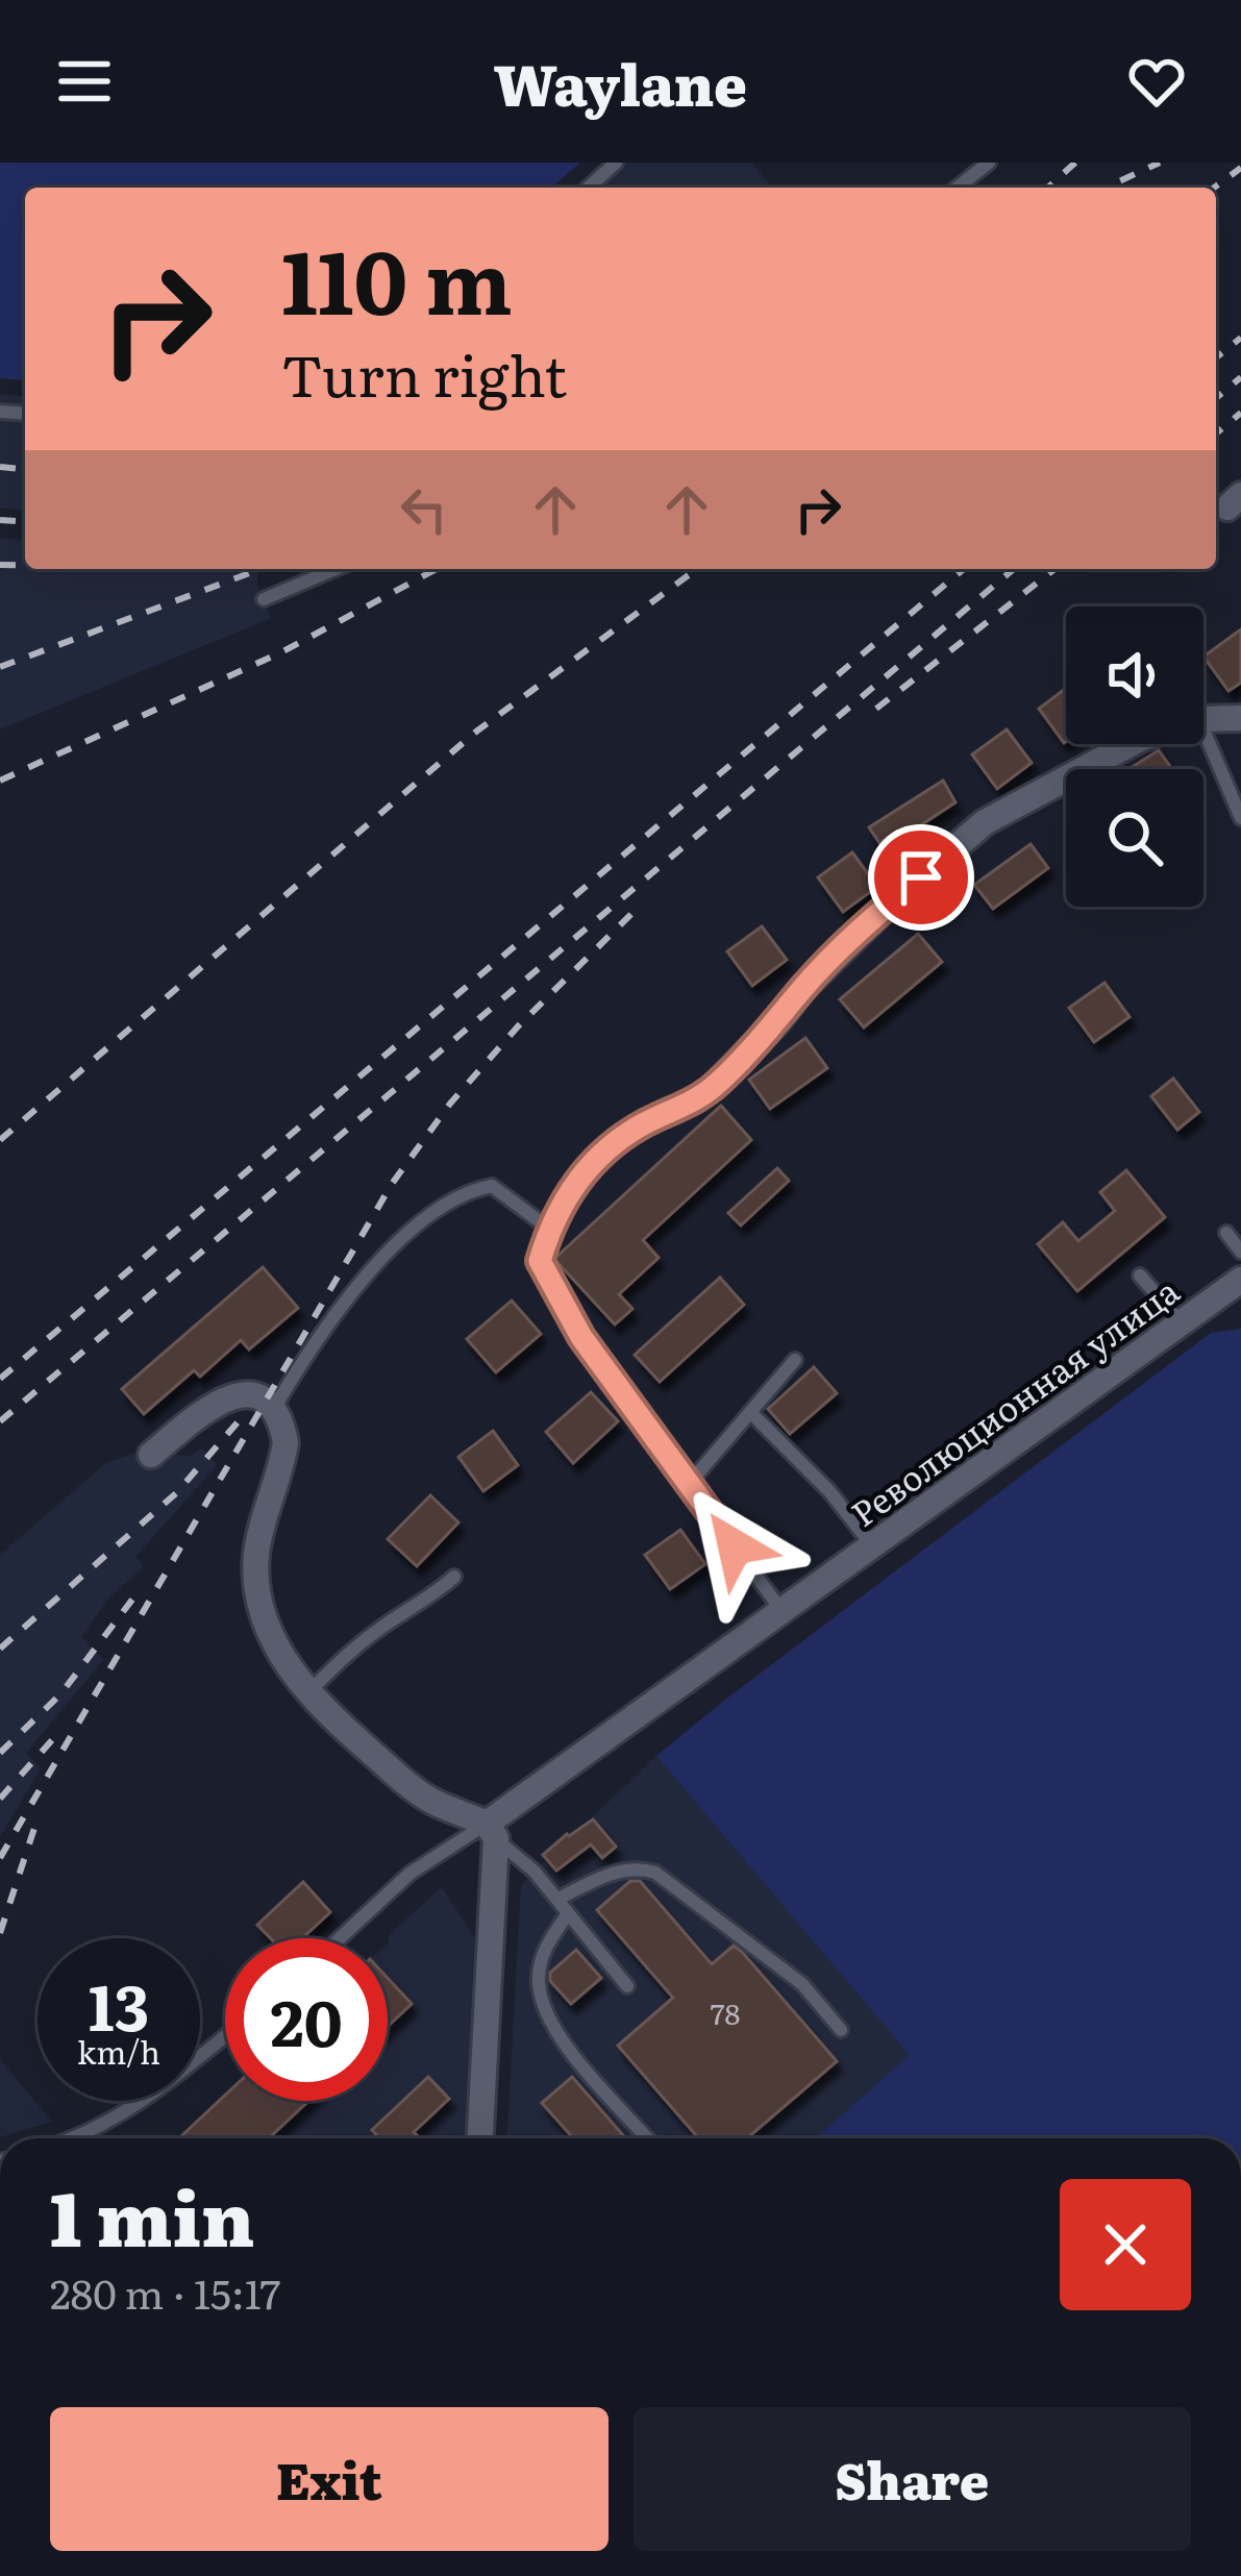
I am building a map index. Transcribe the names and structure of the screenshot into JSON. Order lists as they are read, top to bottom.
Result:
{
  "streets": {
    "street": ["Революционная улица"]
  },
  "house_numbers": ["78"],
  "page": {
    "header": "Waylane",
    "turn": ["110 m", "Turn right"],
    "speed": "13 km/h",
    "limit": "20",
    "heading": ["1 min", "280 m · 15:17"],
    "buttons": ["Exit", "Share"]
  }
}
